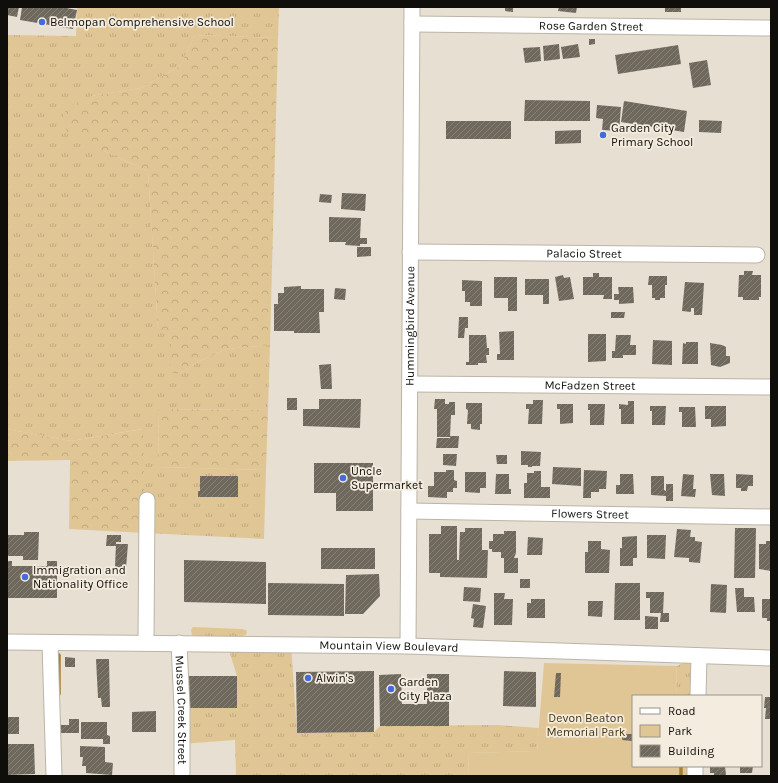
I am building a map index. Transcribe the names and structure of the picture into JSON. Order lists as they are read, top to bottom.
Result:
{
  "streets": {
    "street": [
      "Rose Garden Street",
      "Palacio Street",
      "Hummingbird Avenue",
      "McFadzen Street",
      "Flowers Street",
      "Mountain View Boulevard",
      "Mussel Creek Street"
    ]
  },
  "crossings": [
    ["Rose Garden Street", "Hummingbird Avenue"],
    ["Palacio Street", "Hummingbird Avenue"],
    ["Hummingbird Avenue", "McFadzen Street"],
    ["Hummingbird Avenue", "Flowers Street"],
    ["Hummingbird Avenue", "Mountain View Boulevard"],
    ["Mountain View Boulevard", "Mussel Creek Street"]
  ],
  "parks": ["Devon Beaton Memorial Park"],
  "places": [
    "Belmopan Comprehensive School",
    "Garden City Primary School",
    "Uncle Supermarket",
    "Immigration and Nationality Office",
    "Alwin's",
    "Garden City Plaza"
  ],
  "legend": ["Road", "Park", "Building"]
}
